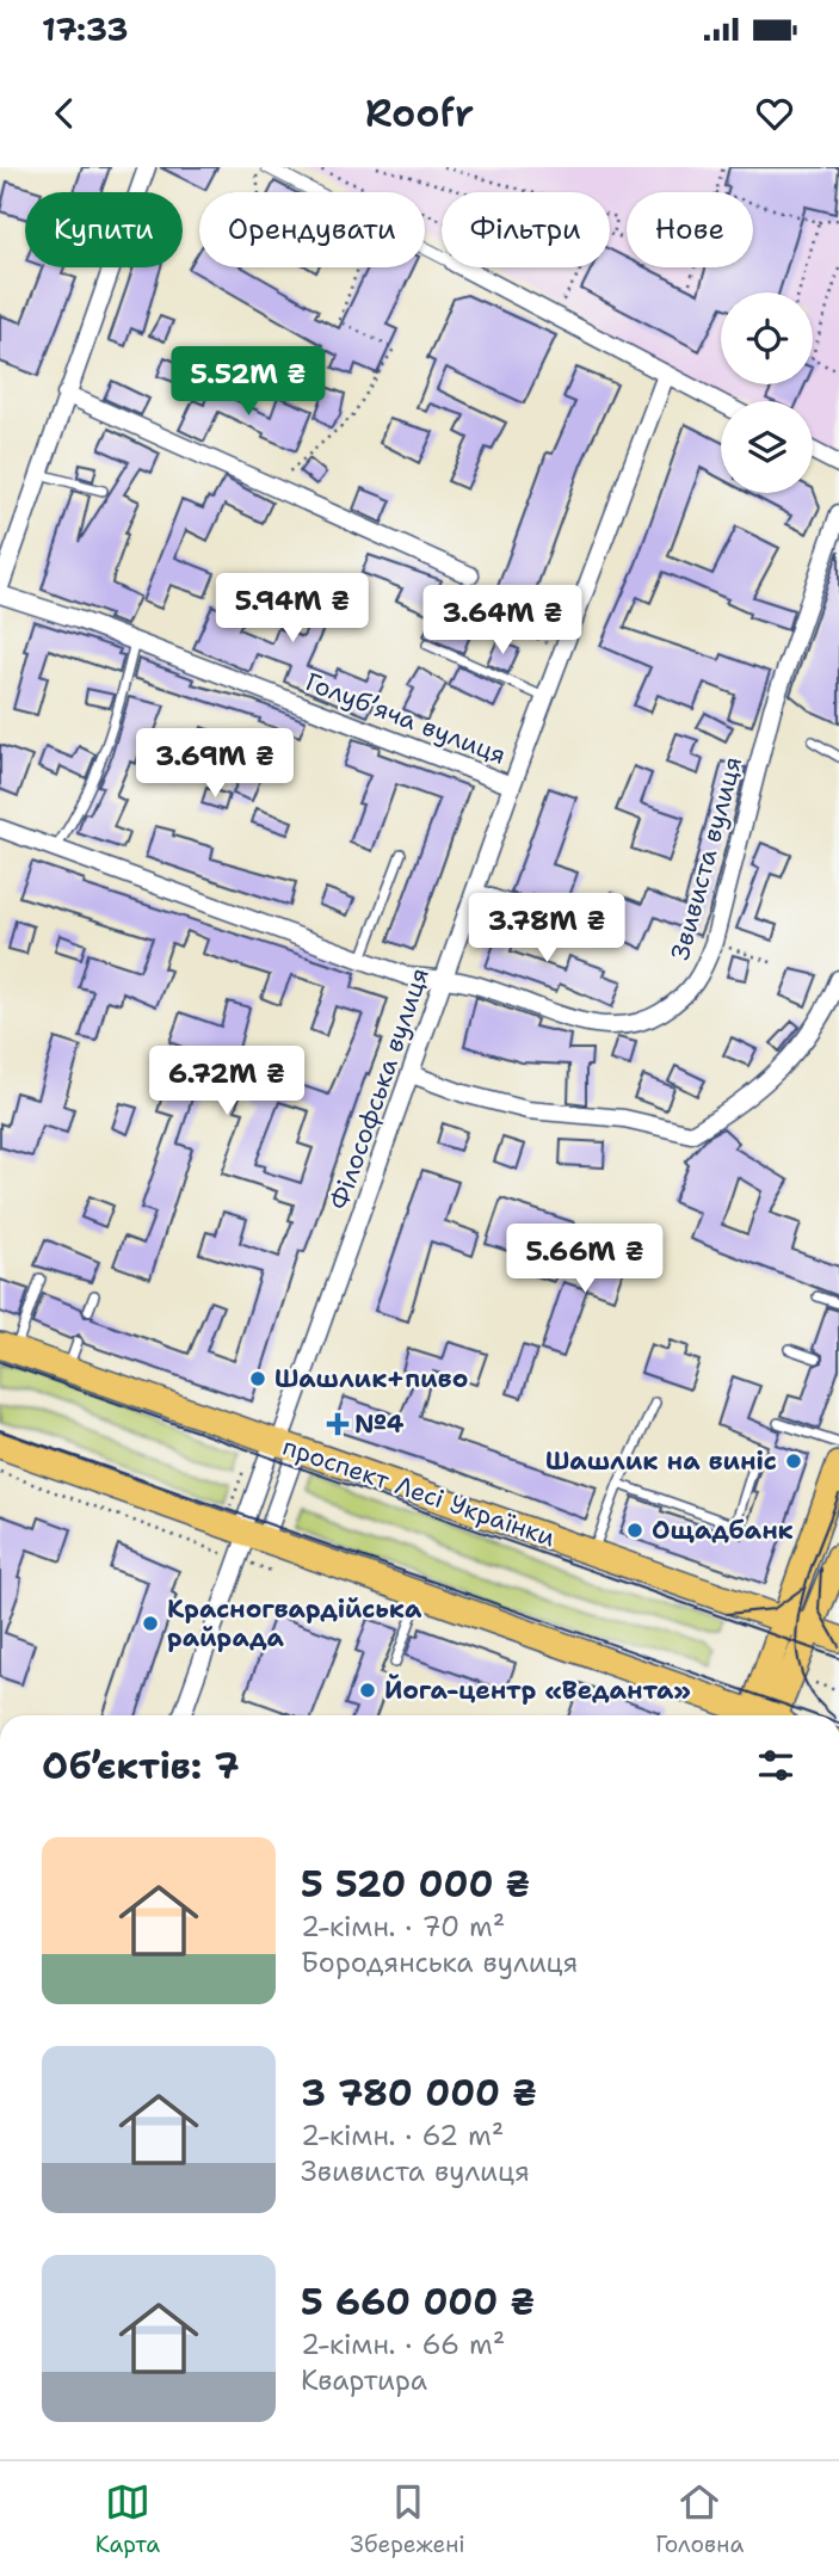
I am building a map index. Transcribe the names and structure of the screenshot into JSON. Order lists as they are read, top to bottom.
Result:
{
  "streets": {
    "main road": ["проспект Лесі Українки"],
    "street": ["Голубʼяча вулиця", "Звивиста вулиця", "Філософська вулиця"]
  },
  "crossings": [
    ["Голубʼяча вулиця", "Філософська вулиця"],
    ["Звивиста вулиця", "Філософська вулиця"],
    ["Філософська вулиця", "проспект Лесі Українки"]
  ],
  "places": {
    "other": [
      "Шашлик+пиво",
      "Шашлик на виніс",
      "Ощадбанк",
      "Красногвардійська райрада",
      "Йога-центр «Веданта»"
    ],
    "health": ["№4"]
  },
  "page": {
    "status": "17:33",
    "header": "Roofr",
    "chip": [
      "Купити",
      "Орендувати",
      "Фільтри",
      "Нове"
    ],
    "price": [
      "5.52M ₴",
      "5.94M ₴",
      "3.64M ₴",
      "3.69M ₴",
      "3.78M ₴",
      "6.72M ₴",
      "5.66M ₴"
    ],
    "heading": "Об’єктів: 7",
    "list": [
      {
        "name": "5 520 000 ₴",
        "note": "2-кімн. · 70 m² · Бородянська вулиця"
      },
      {
        "name": "3 780 000 ₴",
        "note": "2-кімн. · 62 m² · Звивиста вулиця"
      },
      {
        "name": "5 660 000 ₴",
        "note": "2-кімн. · 66 m² · Квартира"
      }
    ],
    "tabs": ["Карта", "Збережені", "Головна"]
  }
}
